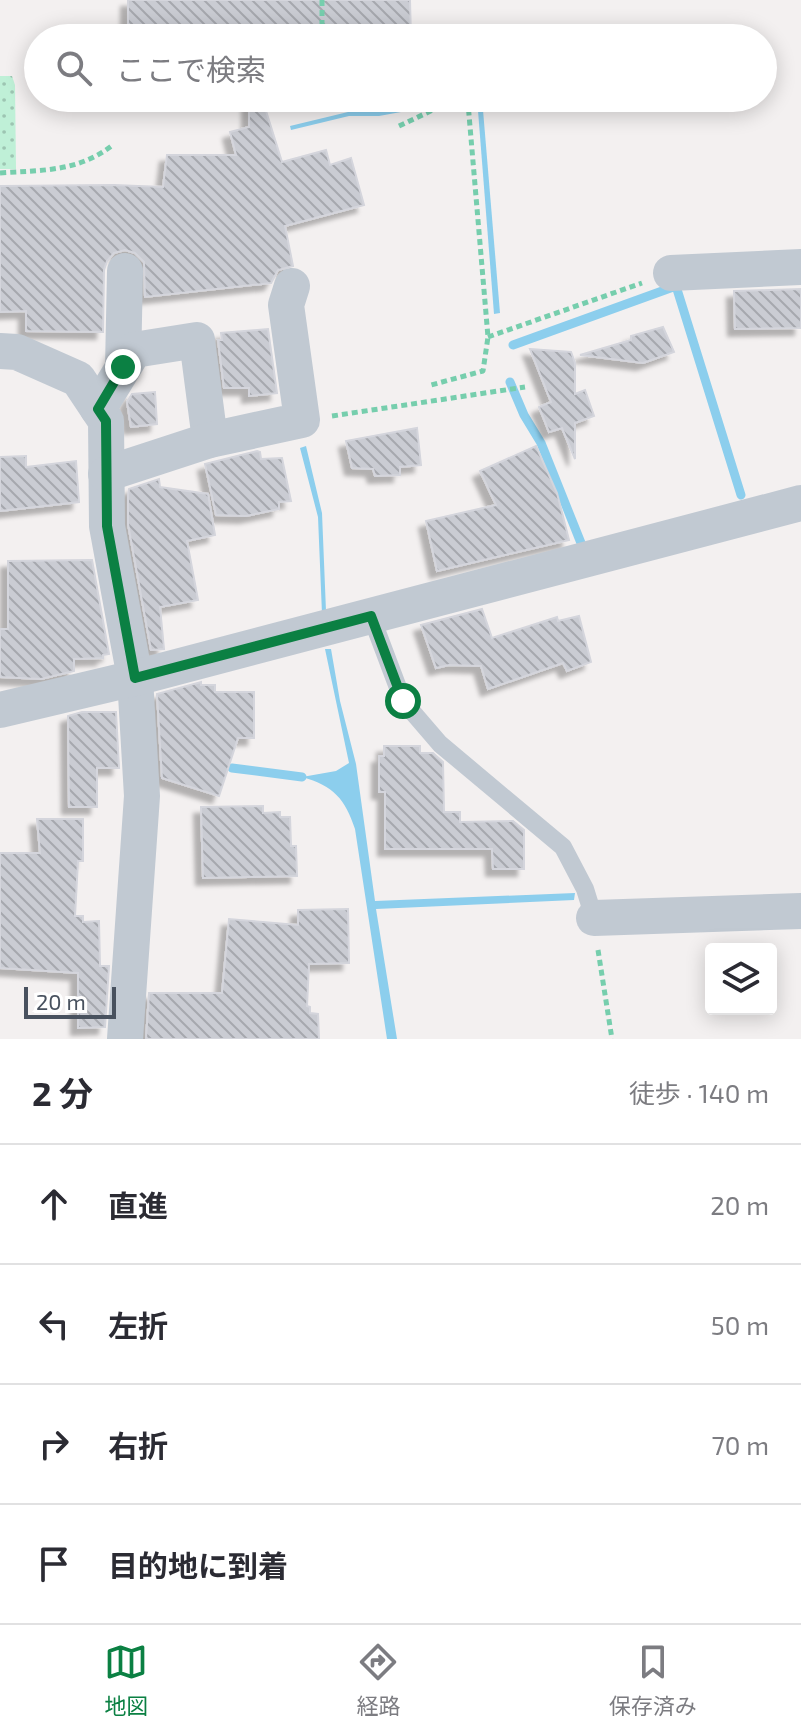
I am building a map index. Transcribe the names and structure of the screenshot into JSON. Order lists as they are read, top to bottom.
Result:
{
  "scale_bar": "20 m",
  "page": {
    "search": "ここで検索",
    "scale": "20 m",
    "heading": ["2 分", "徒歩 · 140 m"],
    "list": [
      ["直進", "20 m"],
      ["左折", "50 m"],
      ["右折", "70 m"],
      "目的地に到着"
    ],
    "nav": ["地図", "経路", "保存済み"]
  }
}
